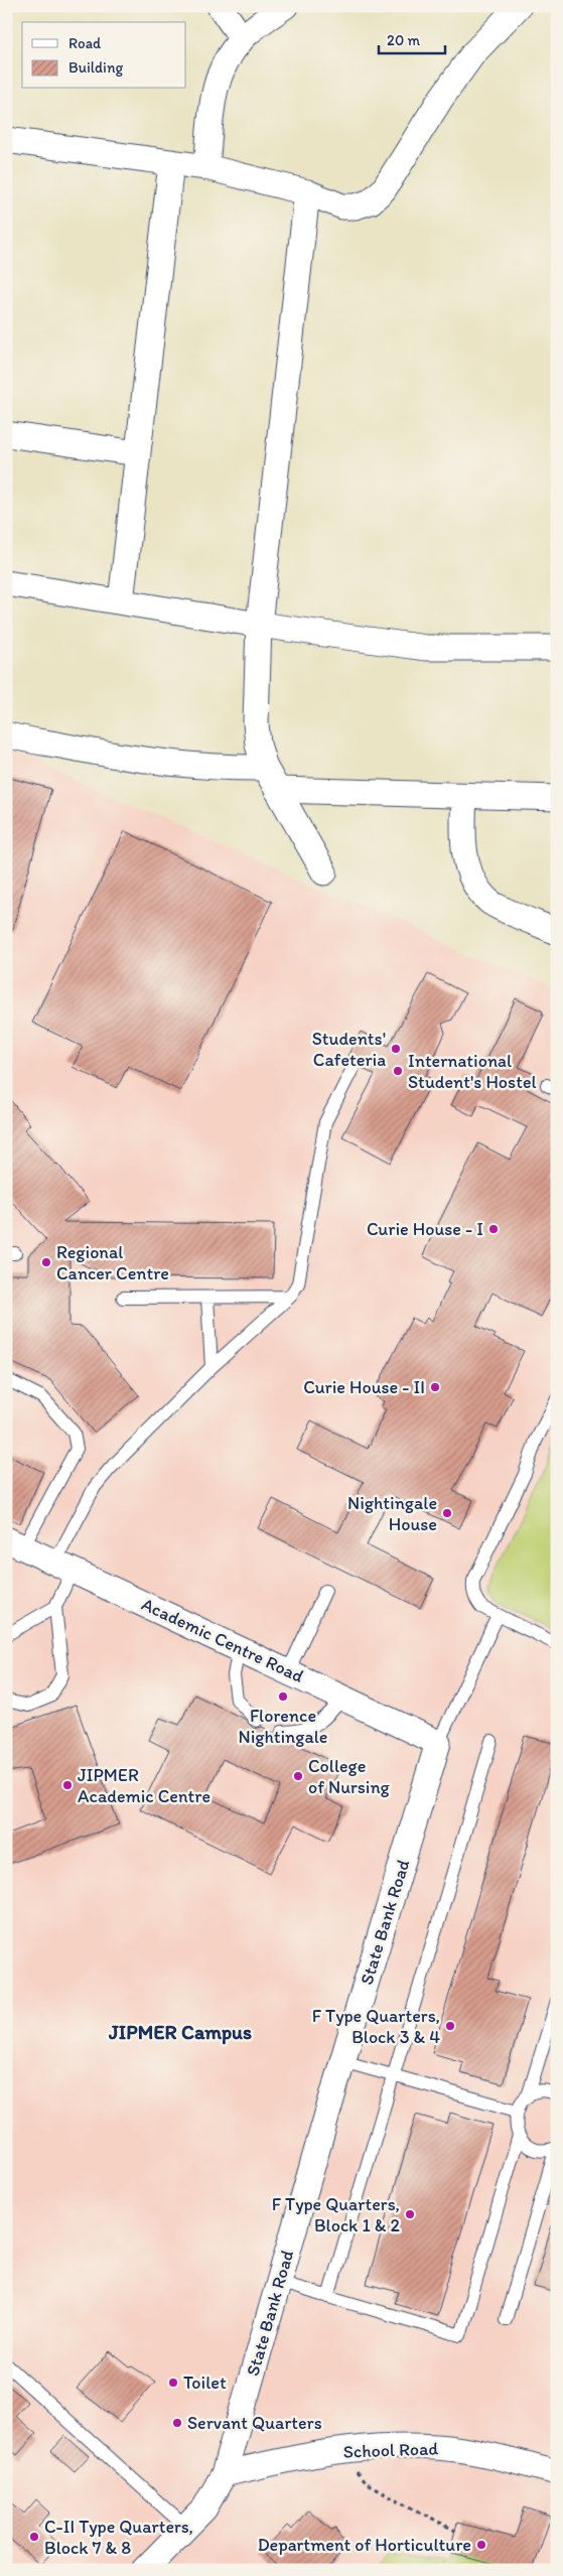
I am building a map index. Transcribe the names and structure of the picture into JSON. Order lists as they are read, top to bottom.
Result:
{
  "streets": {
    "street": ["Academic Centre Road", "State Bank Road", "School Road"]
  },
  "crossings": [
    ["Academic Centre Road", "State Bank Road"],
    ["State Bank Road", "School Road"]
  ],
  "districts": ["JIPMER Campus"],
  "places": [
    "Students' Cafeteria",
    "International Student's Hostel",
    "Curie House - I",
    "Regional Cancer Centre",
    "Curie House - II",
    "Nightingale House",
    "Florence Nightingale",
    "College of Nursing",
    "JIPMER Academic Centre",
    "F Type Quarters, Block 3 & 4",
    "F Type Quarters, Block 1 & 2",
    "Toilet",
    "Servant Quarters",
    "C-II Type Quarters, Block 7 & 8",
    "Department of Horticulture"
  ],
  "legend": ["Road", "Building"],
  "scale_bar": "20 m"
}
